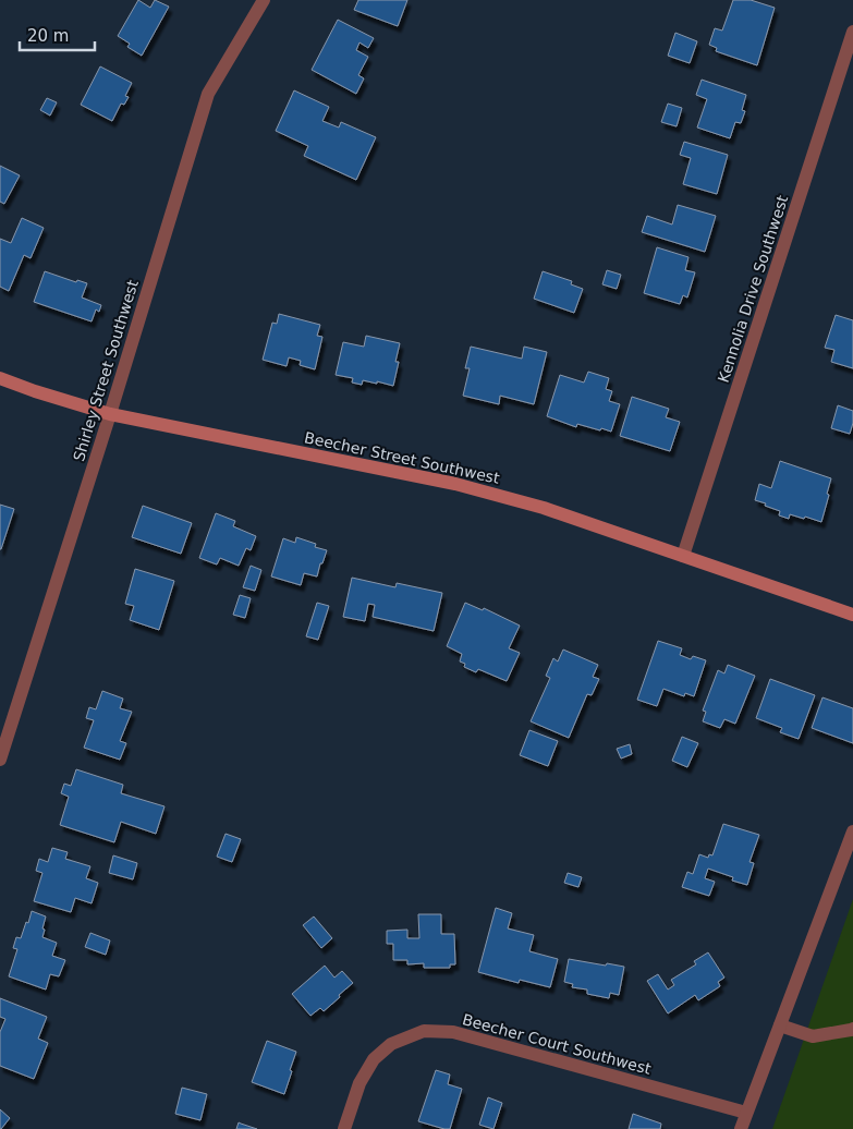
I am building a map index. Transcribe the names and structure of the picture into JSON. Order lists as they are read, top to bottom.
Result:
{
  "streets": {
    "street": [
      "Kennolia Drive Southwest",
      "Shirley Street Southwest",
      "Beecher Street Southwest",
      "Beecher Court Southwest"
    ]
  },
  "crossings": [
    ["Kennolia Drive Southwest", "Beecher Street Southwest"],
    ["Shirley Street Southwest", "Beecher Street Southwest"]
  ],
  "scale_bar": "20 m"
}
